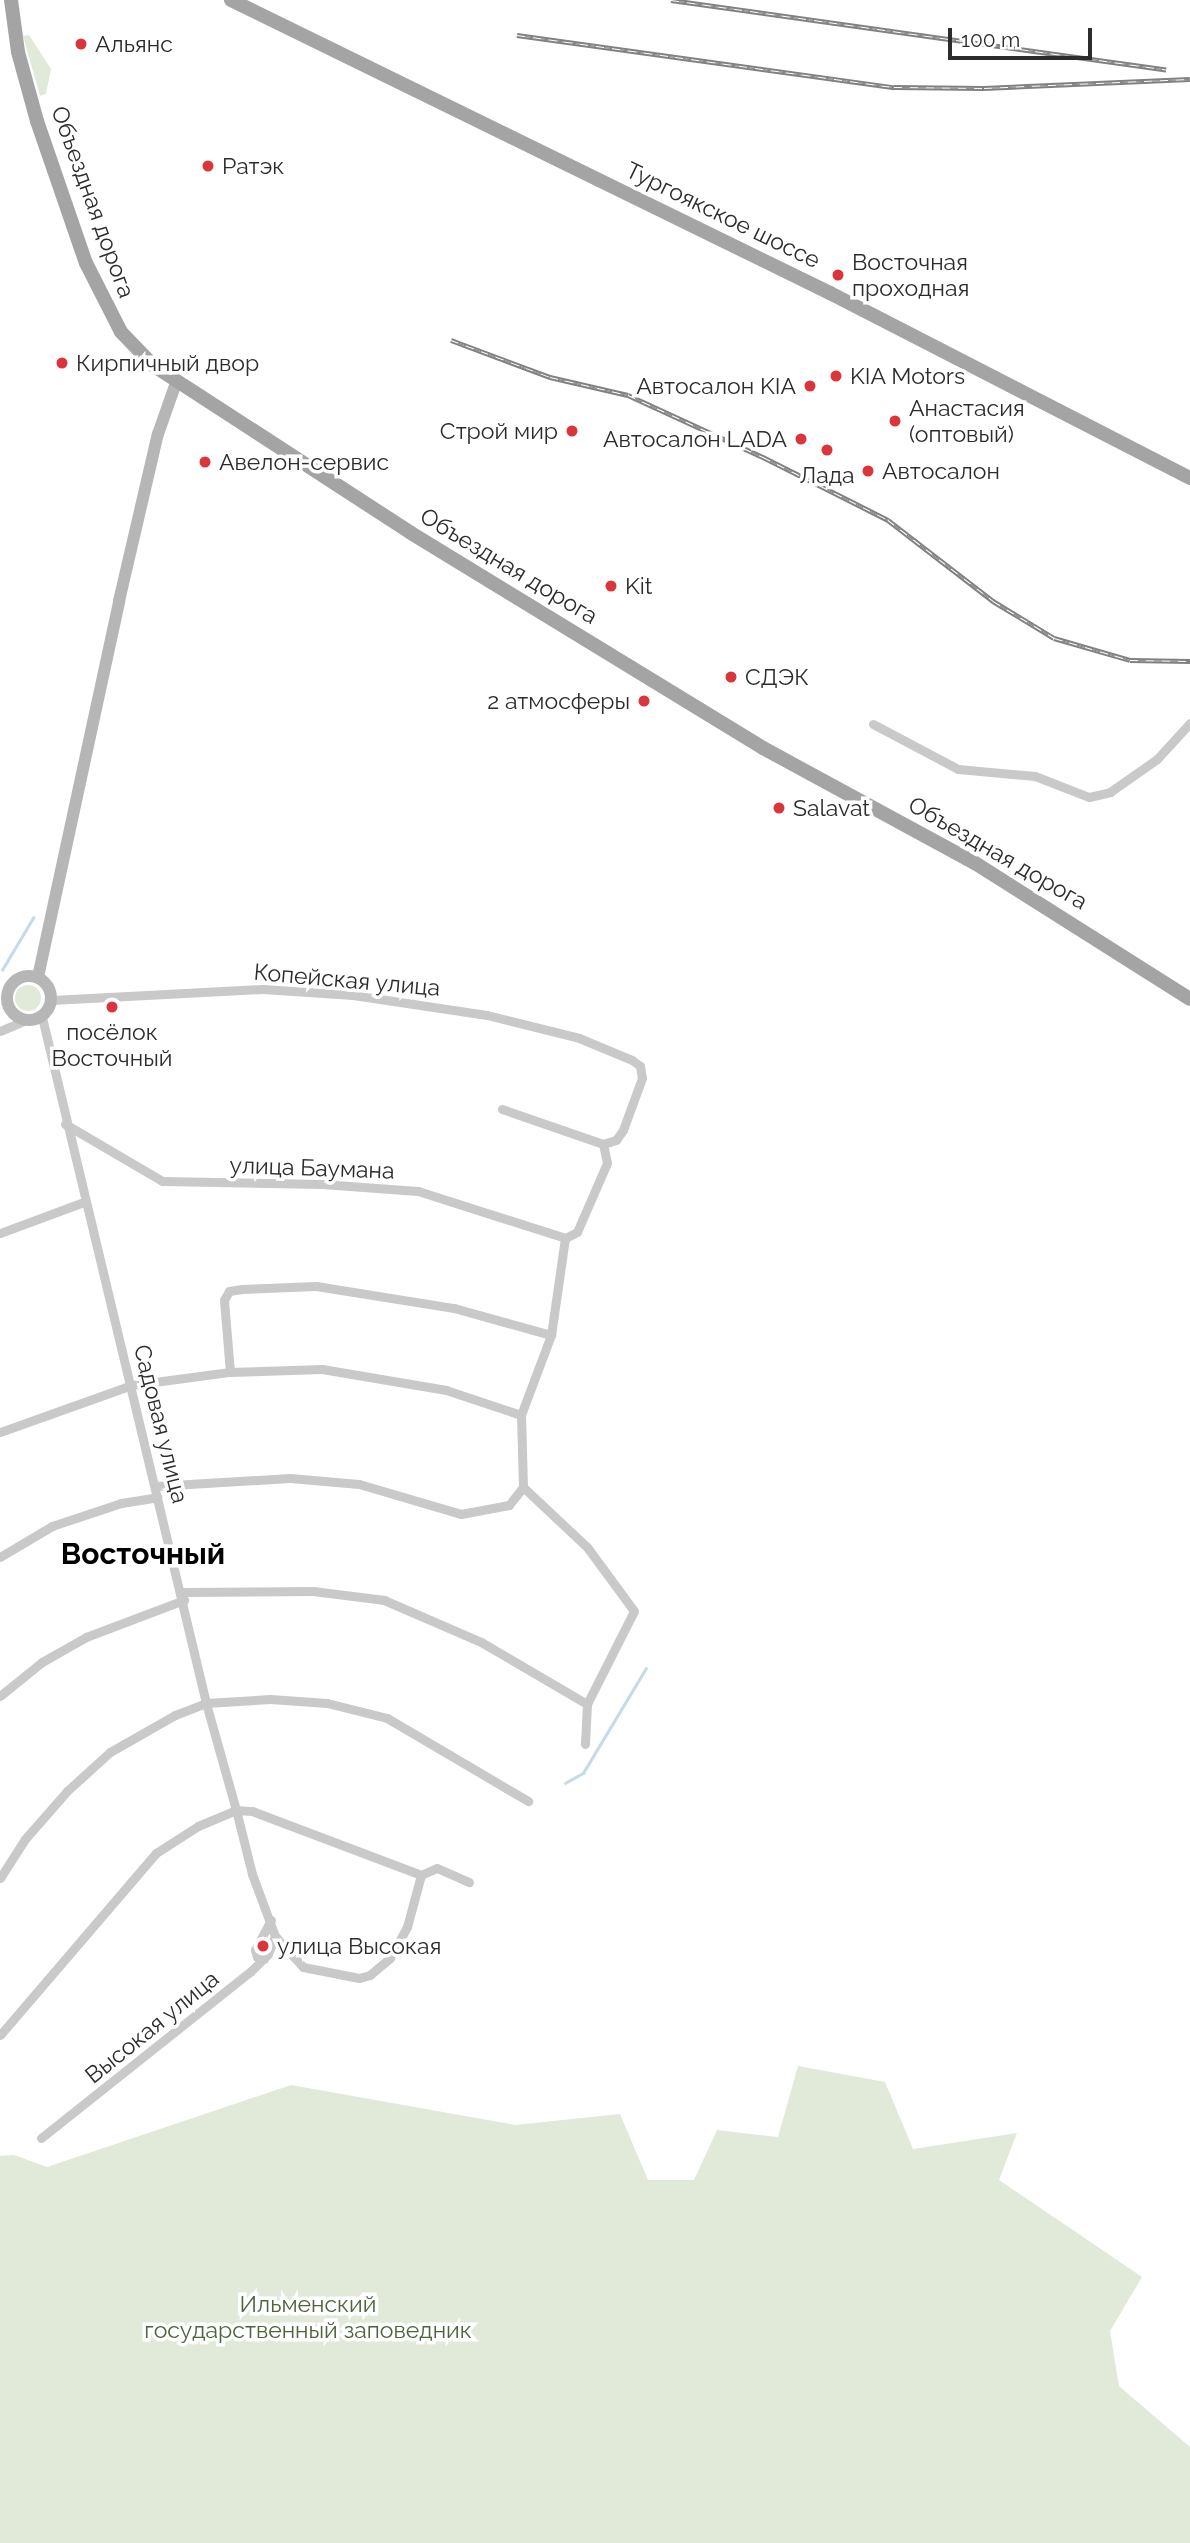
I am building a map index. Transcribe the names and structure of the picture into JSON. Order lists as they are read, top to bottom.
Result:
{
  "streets": {
    "main road": ["Объездная дорога", "Тургоякское шоссе"],
    "street": [
      "Копейская улица",
      "улица Баумана",
      "Садовая улица",
      "Высокая улица"
    ]
  },
  "crossings": [
    ["Копейская улица", "Садовая улица"],
    ["улица Баумана", "Садовая улица"],
    ["Садовая улица", "Высокая улица"]
  ],
  "districts": ["Восточный"],
  "parks": ["Ильменский государственный заповедник"],
  "places": [
    "Альянс",
    "Ратэк",
    "Восточная проходная",
    "Кирпичный двор",
    "KIA Motors",
    "Автосалон KIA",
    "Анастасия (оптовый)",
    "Строй мир",
    "Автосалон LADA",
    "Лада",
    "Авелон-сервис",
    "Автосалон",
    "Kit",
    "СДЭК",
    "2 атмосферы",
    "Salavat",
    "посёлок Восточный",
    "улица Высокая"
  ],
  "scale_bar": "100 m"
}
